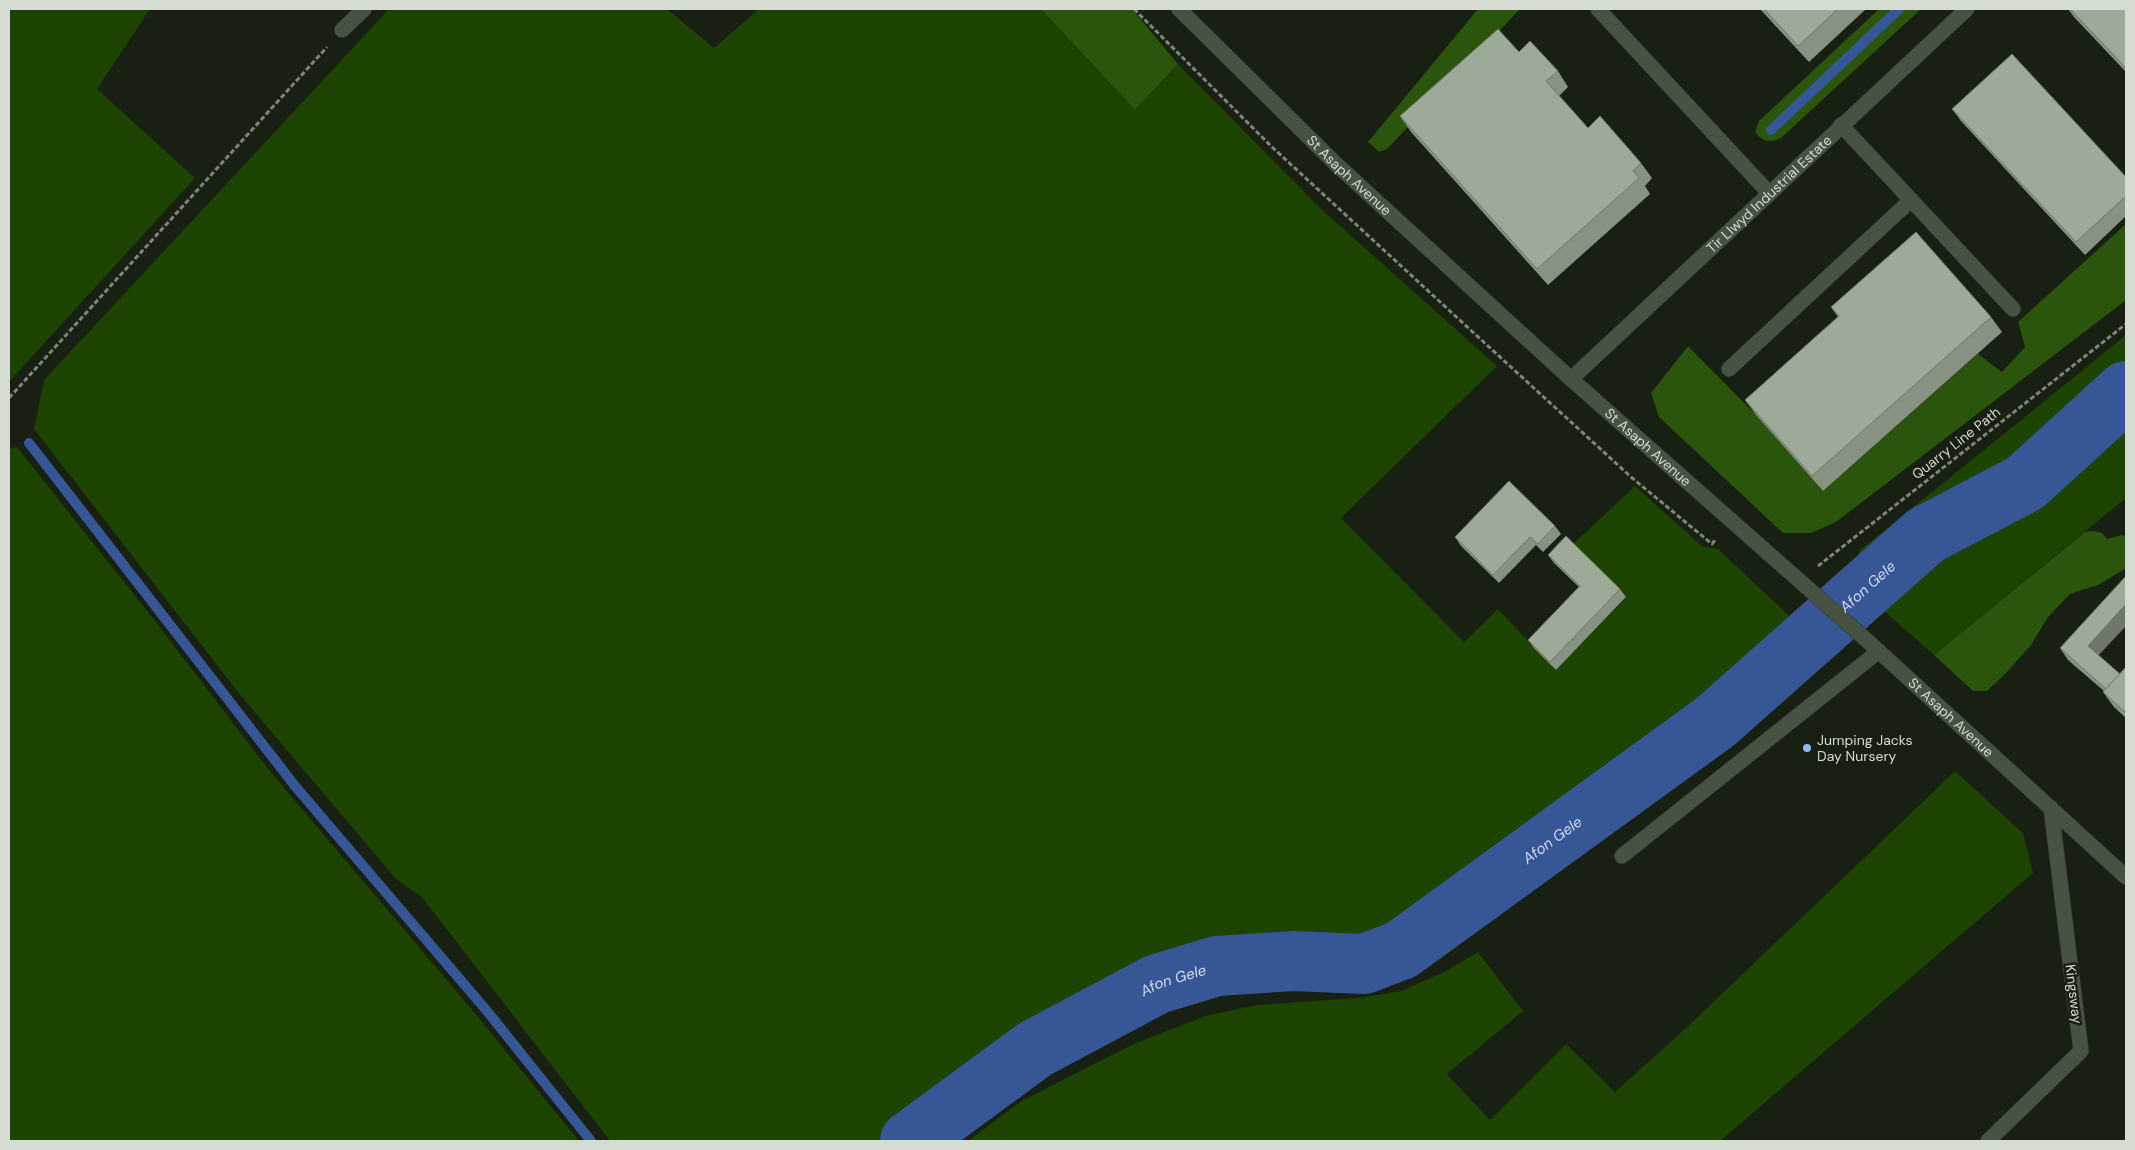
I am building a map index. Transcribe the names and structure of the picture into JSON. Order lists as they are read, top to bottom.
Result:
{
  "streets": {
    "street": ["St Asaph Avenue", "Tir Llwyd Industrial Estate", "Kingsway"],
    "path": ["Quarry Line Path"]
  },
  "crossings": [
    ["St Asaph Avenue", "Tir Llwyd Industrial Estate"],
    ["St Asaph Avenue", "Quarry Line Path"],
    ["St Asaph Avenue", "Kingsway"]
  ],
  "water": ["Afon Gele"],
  "places": ["Jumping Jacks Day Nursery"]
}
